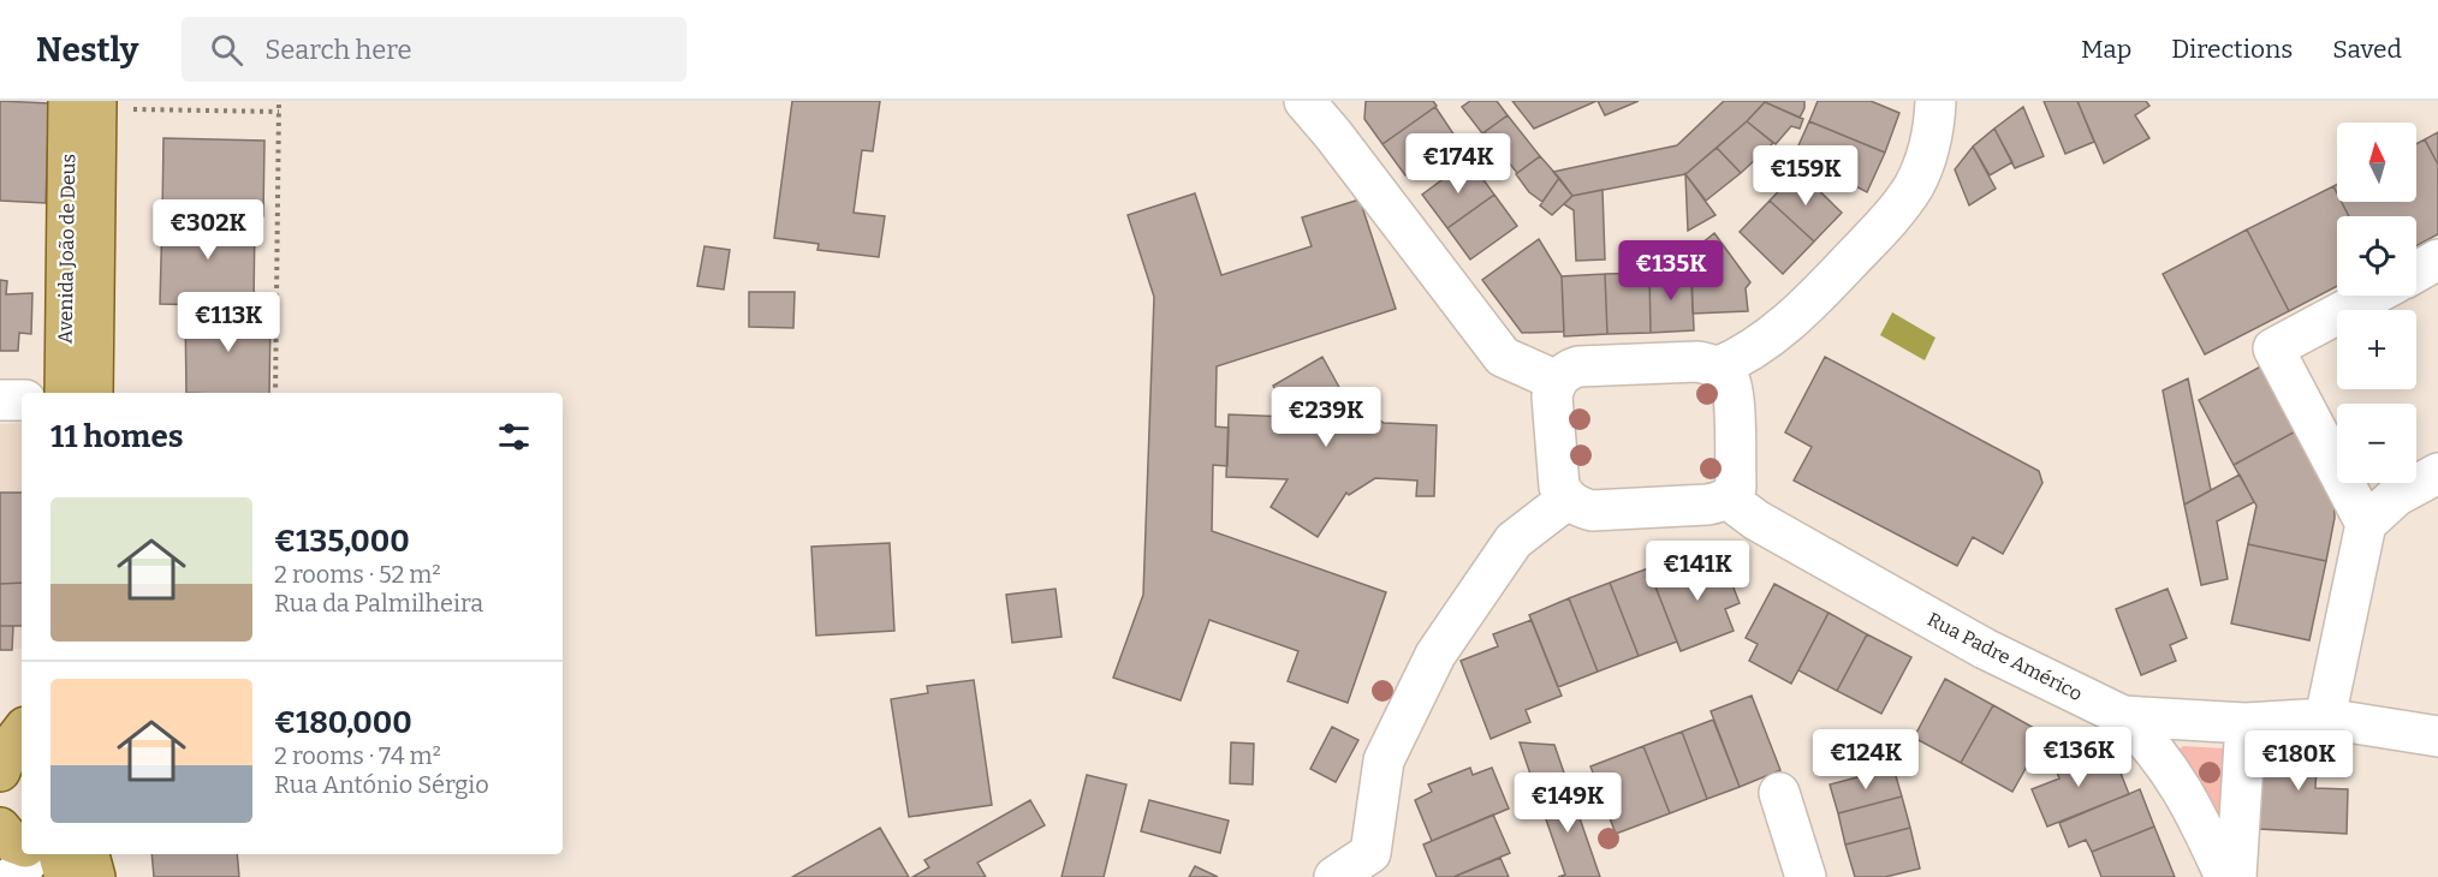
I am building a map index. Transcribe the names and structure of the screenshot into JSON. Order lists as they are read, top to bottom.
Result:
{
  "streets": {
    "main road": ["Avenida João de Deus"],
    "street": ["Rua Padre Américo"]
  },
  "north": "top",
  "page": {
    "header": "Nestly",
    "search": "Search here",
    "nav": ["Map", "Directions", "Saved"],
    "map_buttons": ["+", "−"],
    "price": [
      "€174K",
      "€159K",
      "€302K",
      "€135K",
      "€113K",
      "€239K",
      "€141K",
      "€136K",
      "€124K",
      "€180K",
      "€149K"
    ],
    "heading": "11 homes",
    "list": [
      {
        "name": "€135,000",
        "note": "2 rooms · 52 m² · Rua da Palmilheira"
      },
      {
        "name": "€180,000",
        "note": "2 rooms · 74 m² · Rua António Sérgio"
      }
    ]
  }
}
